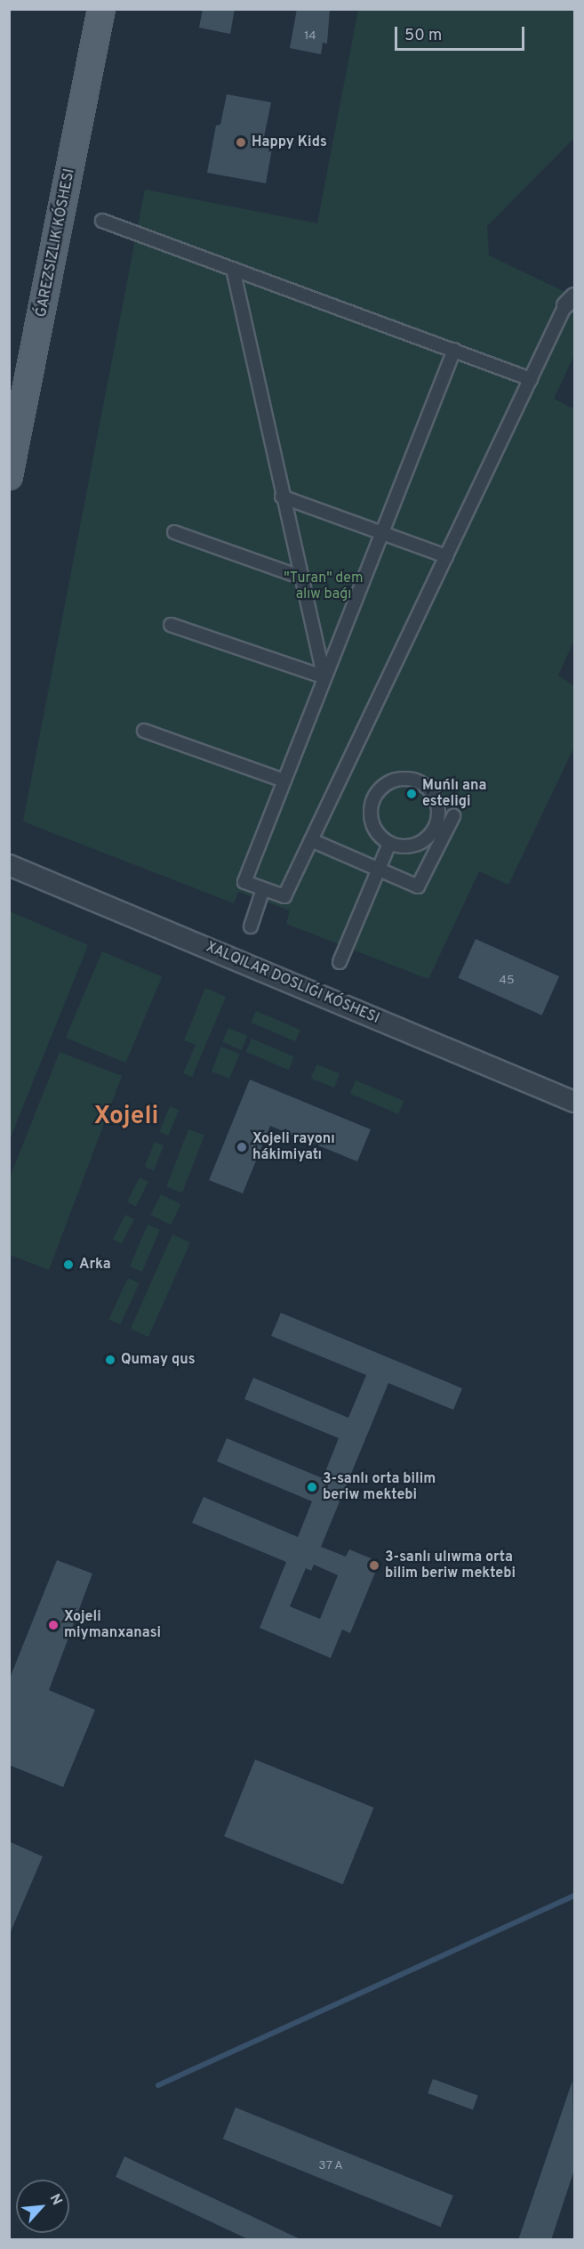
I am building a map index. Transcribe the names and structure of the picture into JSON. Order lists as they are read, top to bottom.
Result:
{
  "streets": {
    "main road": ["ǴAREZSIZLIK KÓSHESI"]
  },
  "districts": ["Xojeli"],
  "parks": ["\"Turan\" dem alıw baǵı"],
  "places": [
    "Happy Kids",
    "Muńlı ana esteligi",
    "Xojeli rayonı hákimiyatı",
    "Arka",
    "Qumay qus",
    "3-sanlı orta bilim beriw mektebi",
    "3-sanlı ulıwma orta bilim beriw mektebi",
    "Xojeli miymanxanasi"
  ],
  "house_numbers": ["14", "45", "37 А"],
  "scale_bar": "50 m",
  "north": "top right"
}
